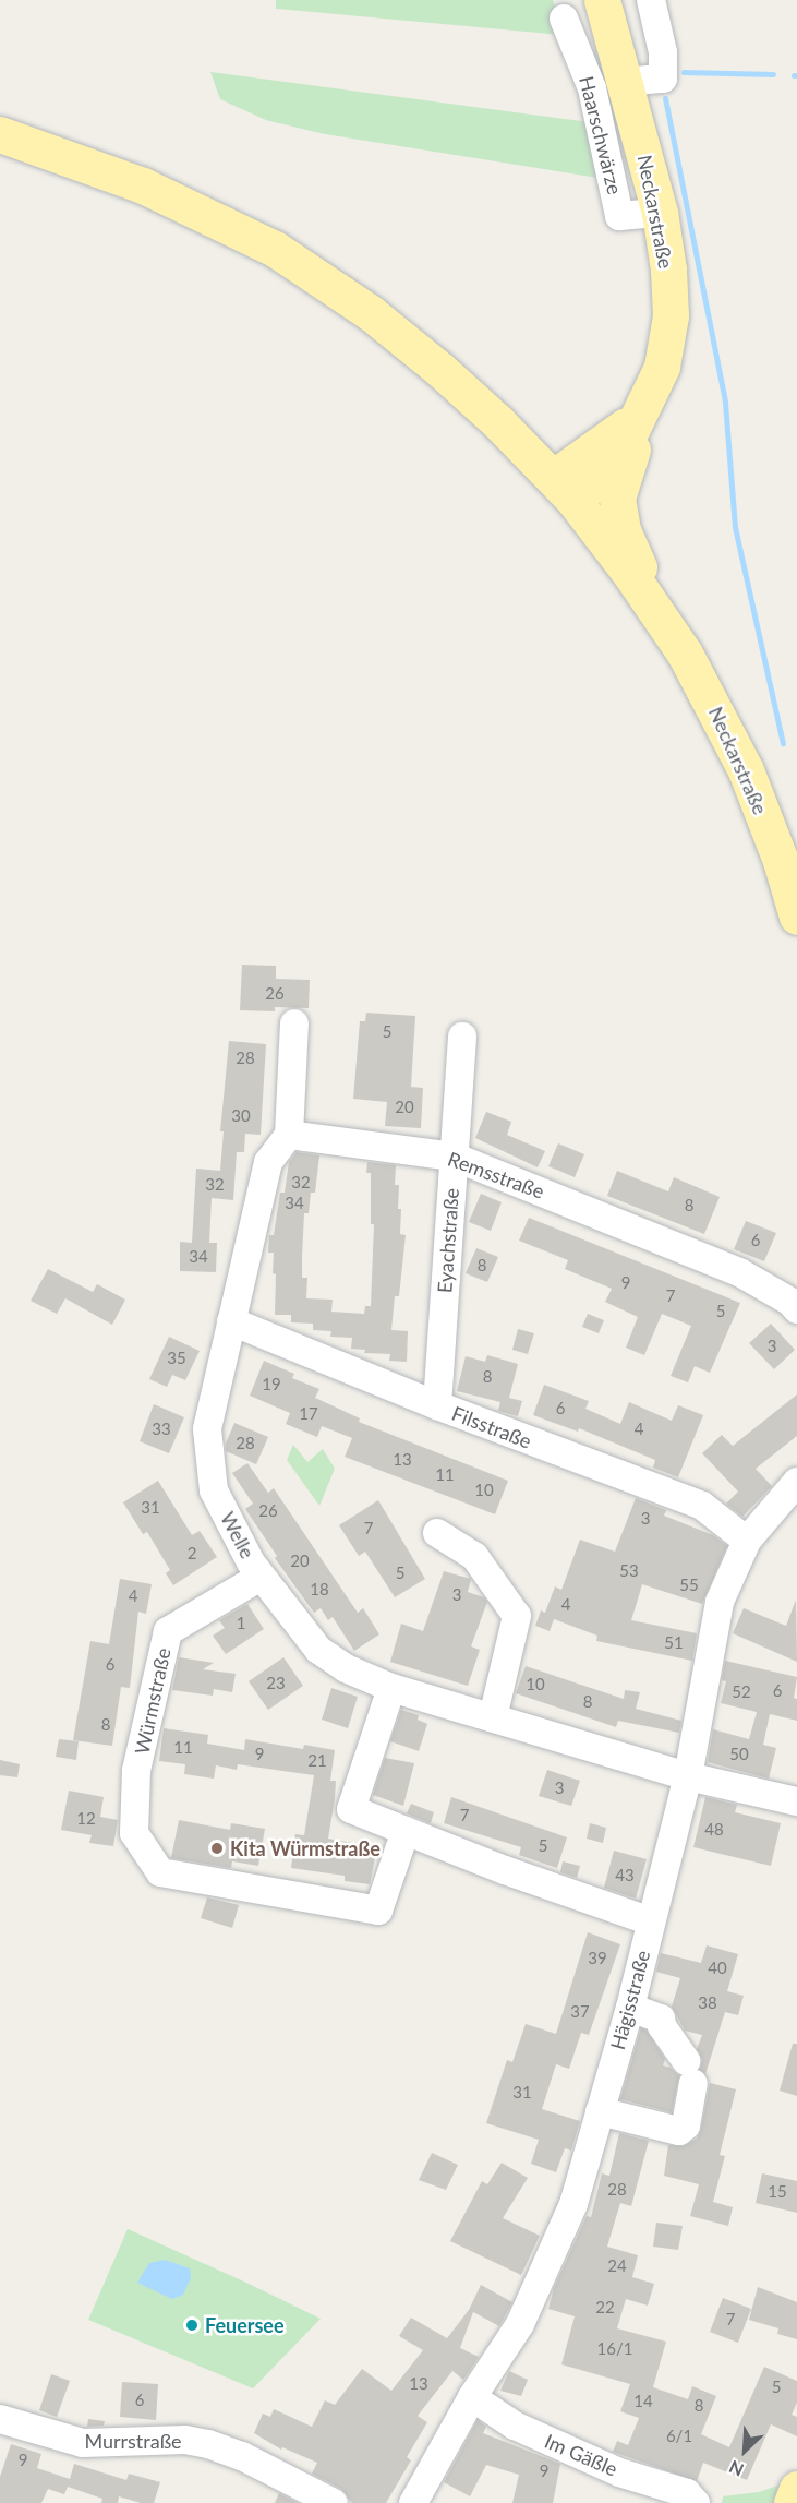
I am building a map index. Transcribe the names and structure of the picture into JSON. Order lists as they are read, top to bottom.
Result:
{
  "streets": {
    "main road": ["Neckarstraße"],
    "street": [
      "Haarschwärze",
      "Remsstraße",
      "Eyachstraße",
      "Filsstraße",
      "Welle",
      "Würmstraße",
      "Hägisstraße",
      "Murrstraße",
      "Im Gäßle"
    ]
  },
  "crossings": [
    ["Haarschwärze", "Neckarstraße"],
    ["Remsstraße", "Eyachstraße"],
    ["Eyachstraße", "Filsstraße"],
    ["Filsstraße", "Welle"],
    ["Filsstraße", "Hägisstraße"],
    ["Welle", "Würmstraße"],
    ["Welle", "Hägisstraße"],
    ["Hägisstraße", "Im Gäßle"]
  ],
  "places": ["Kita Würmstraße", "Feuersee"],
  "house_numbers": [
    "26",
    "5",
    "28",
    "20",
    "30",
    "32",
    "32",
    "34",
    "8",
    "6",
    "34",
    "8",
    "9",
    "7",
    "5",
    "3",
    "35",
    "8",
    "19",
    "6",
    "17",
    "33",
    "4",
    "28",
    "13",
    "11",
    "10",
    "31",
    "26",
    "3",
    "7",
    "2",
    "20",
    "53",
    "5",
    "55",
    "18",
    "3",
    "4",
    "4",
    "1",
    "51",
    "6",
    "23",
    "10",
    "6",
    "52",
    "8",
    "8",
    "11",
    "9",
    "50",
    "21",
    "3",
    "7",
    "12",
    "48",
    "5",
    "43",
    "39",
    "40",
    "38",
    "37",
    "31",
    "28",
    "15",
    "24",
    "22",
    "7",
    "16/1",
    "13",
    "5",
    "6",
    "14",
    "8",
    "6/1",
    "9",
    "9"
  ],
  "north": "bottom left"
}
